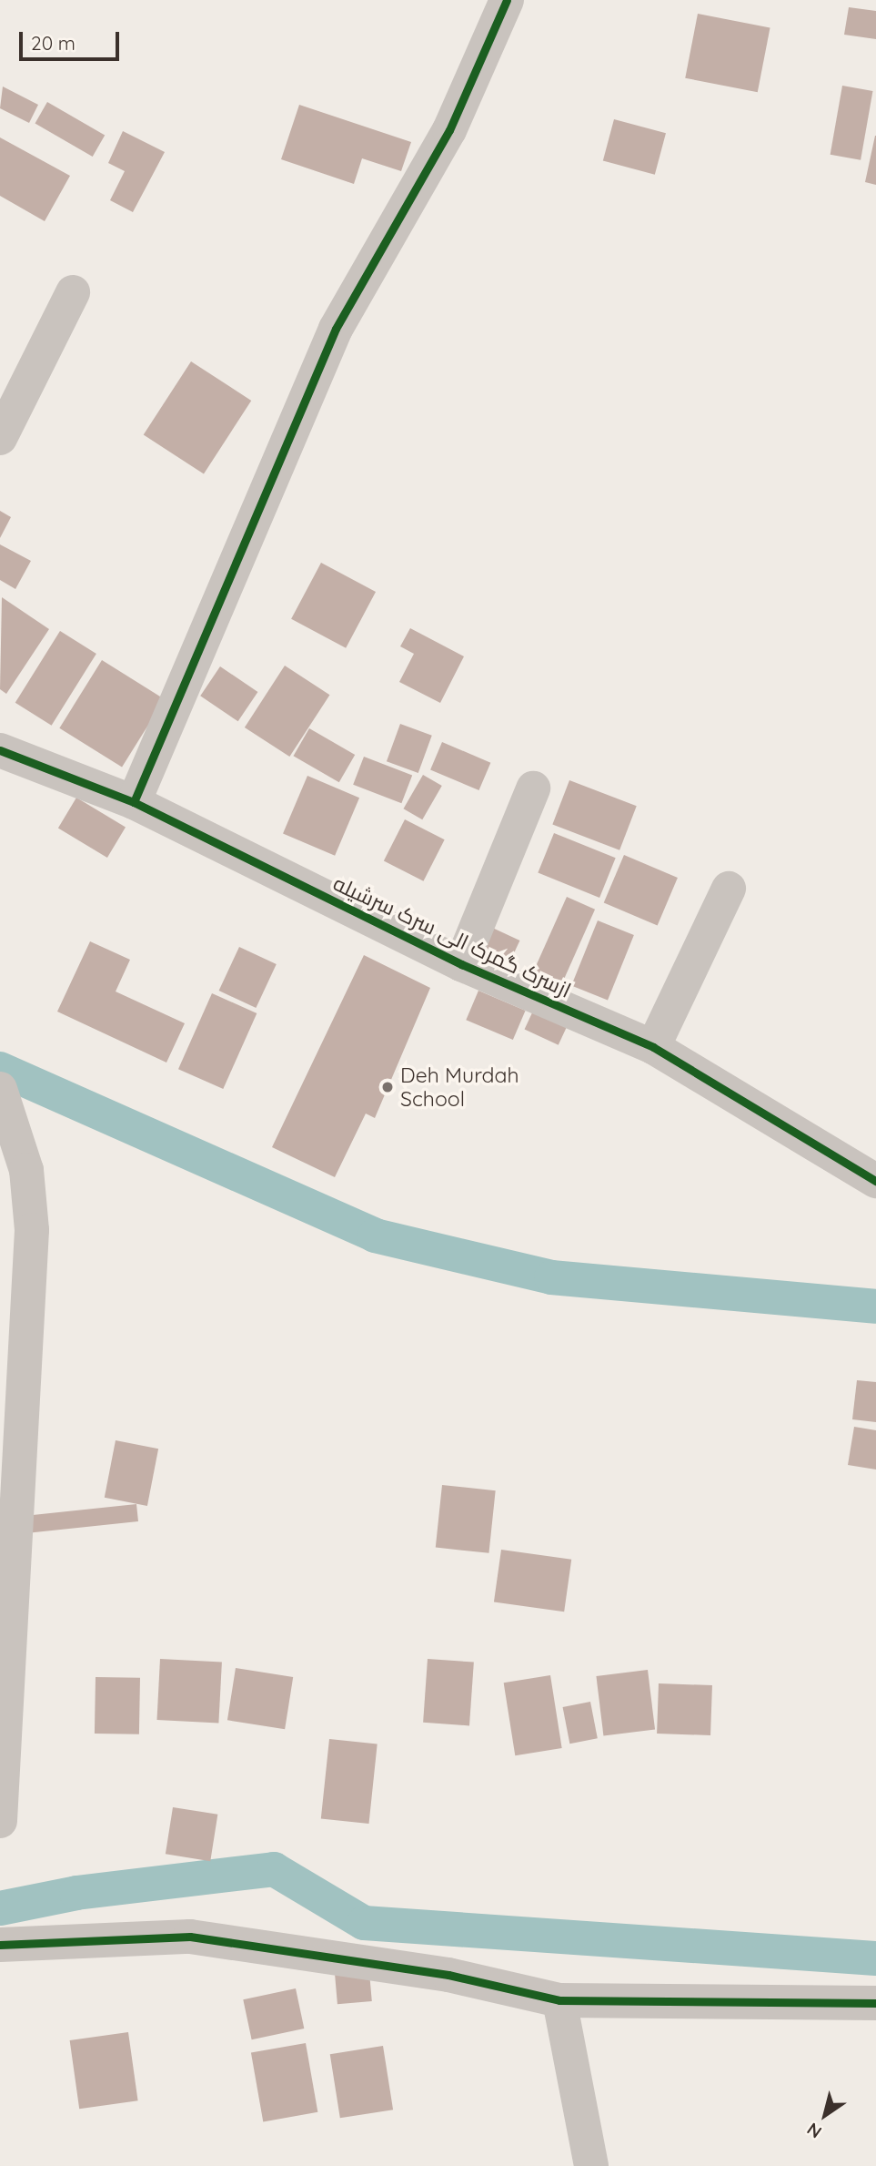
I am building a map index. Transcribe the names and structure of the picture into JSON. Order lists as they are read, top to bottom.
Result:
{
  "streets": {
    "street": ["ازسرک گمرک الی سرک سرشیله"]
  },
  "places": ["Deh Murdah School"],
  "scale_bar": "20 m",
  "north": "bottom left"
}
